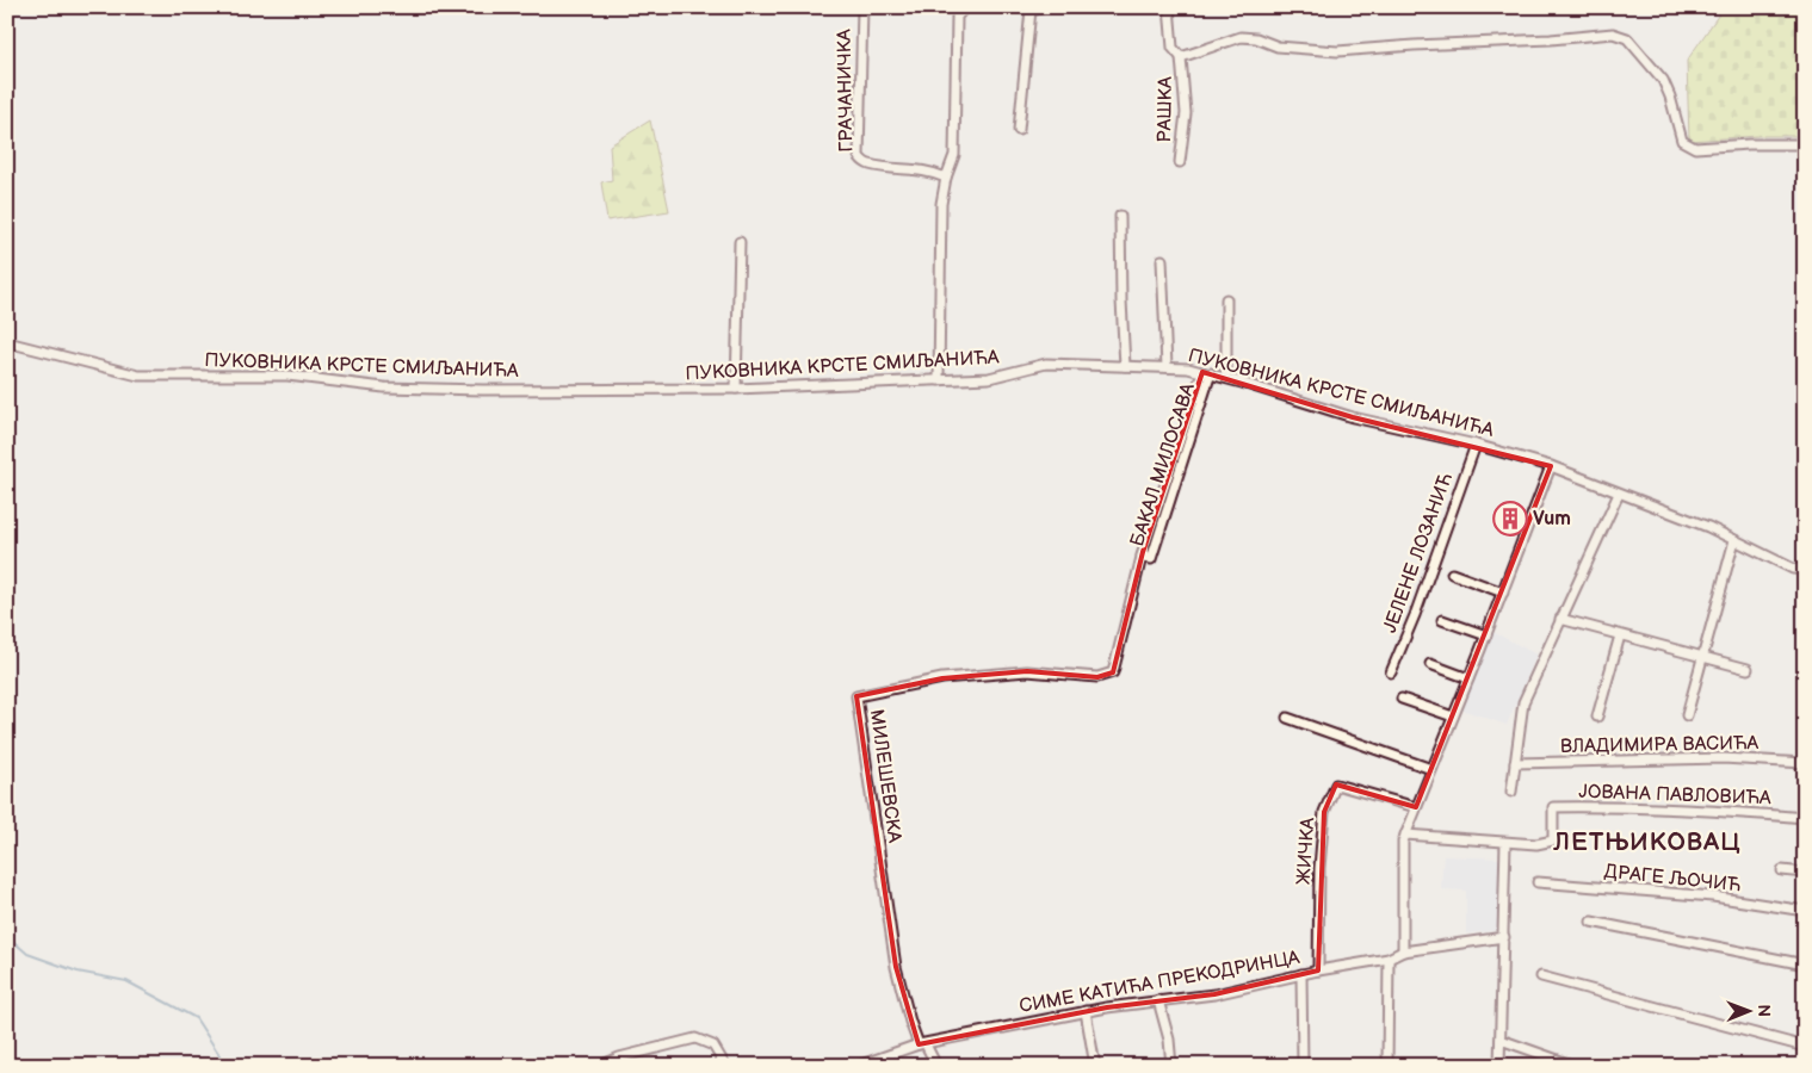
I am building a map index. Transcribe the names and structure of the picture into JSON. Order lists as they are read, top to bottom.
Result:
{
  "streets": {
    "street": [
      "ГРАЧАНИЧКА",
      "РАШКА",
      "ПУКОВНИКА КРСТЕ СМИЉАНИЋА",
      "БАКАЛ МИЛОСАВА",
      "ЈЕЛЕНЕ ЛОЗАНИЋ",
      "ВЛАДИМИРА ВАСИЋА",
      "МИЛЕШЕВСКА",
      "ЈОВАНА ПАВЛОВИЋА",
      "ЖИЧКА",
      "ДРАГЕ ЉОЧИЋ",
      "СИМЕ КАТИЋА ПРЕКОДРИНЦА"
    ]
  },
  "crossings": [
    ["ПУКОВНИКА КРСТЕ СМИЉАНИЋА", "БАКАЛ МИЛОСАВА"],
    ["ПУКОВНИКА КРСТЕ СМИЉАНИЋА", "ЈЕЛЕНЕ ЛОЗАНИЋ"],
    ["БАКАЛ МИЛОСАВА", "МИЛЕШЕВСКА"],
    ["МИЛЕШЕВСКА", "СИМЕ КАТИЋА ПРЕКОДРИНЦА"],
    ["ЖИЧКА", "СИМЕ КАТИЋА ПРЕКОДРИНЦА"]
  ],
  "districts": ["ЛЕТЊИКОВАЦ"],
  "places": {
    "building": ["Vum"]
  },
  "north": "right"
}
